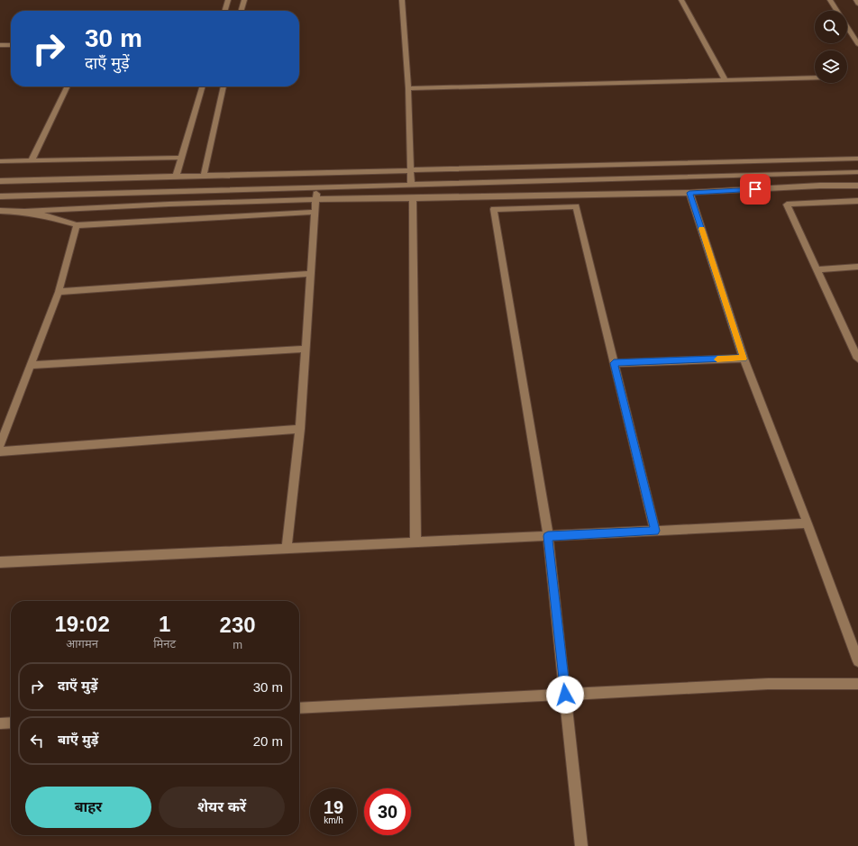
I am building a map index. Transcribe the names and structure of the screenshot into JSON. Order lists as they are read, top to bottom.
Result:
{
  "page": {
    "turn": ["30 m", "दाएँ मुड़ें"],
    "eta": [
      "19:02",
      "आगमन",
      "1",
      "मिनट",
      "230",
      "m"
    ],
    "list": [
      {
        "name": "दाएँ मुड़ें",
        "value": "30 m"
      },
      {
        "name": "बाएँ मुड़ें",
        "value": "20 m"
      }
    ],
    "buttons": ["बाहर", "शेयर करें"],
    "speed": "19 km/h",
    "limit": "30"
  }
}
